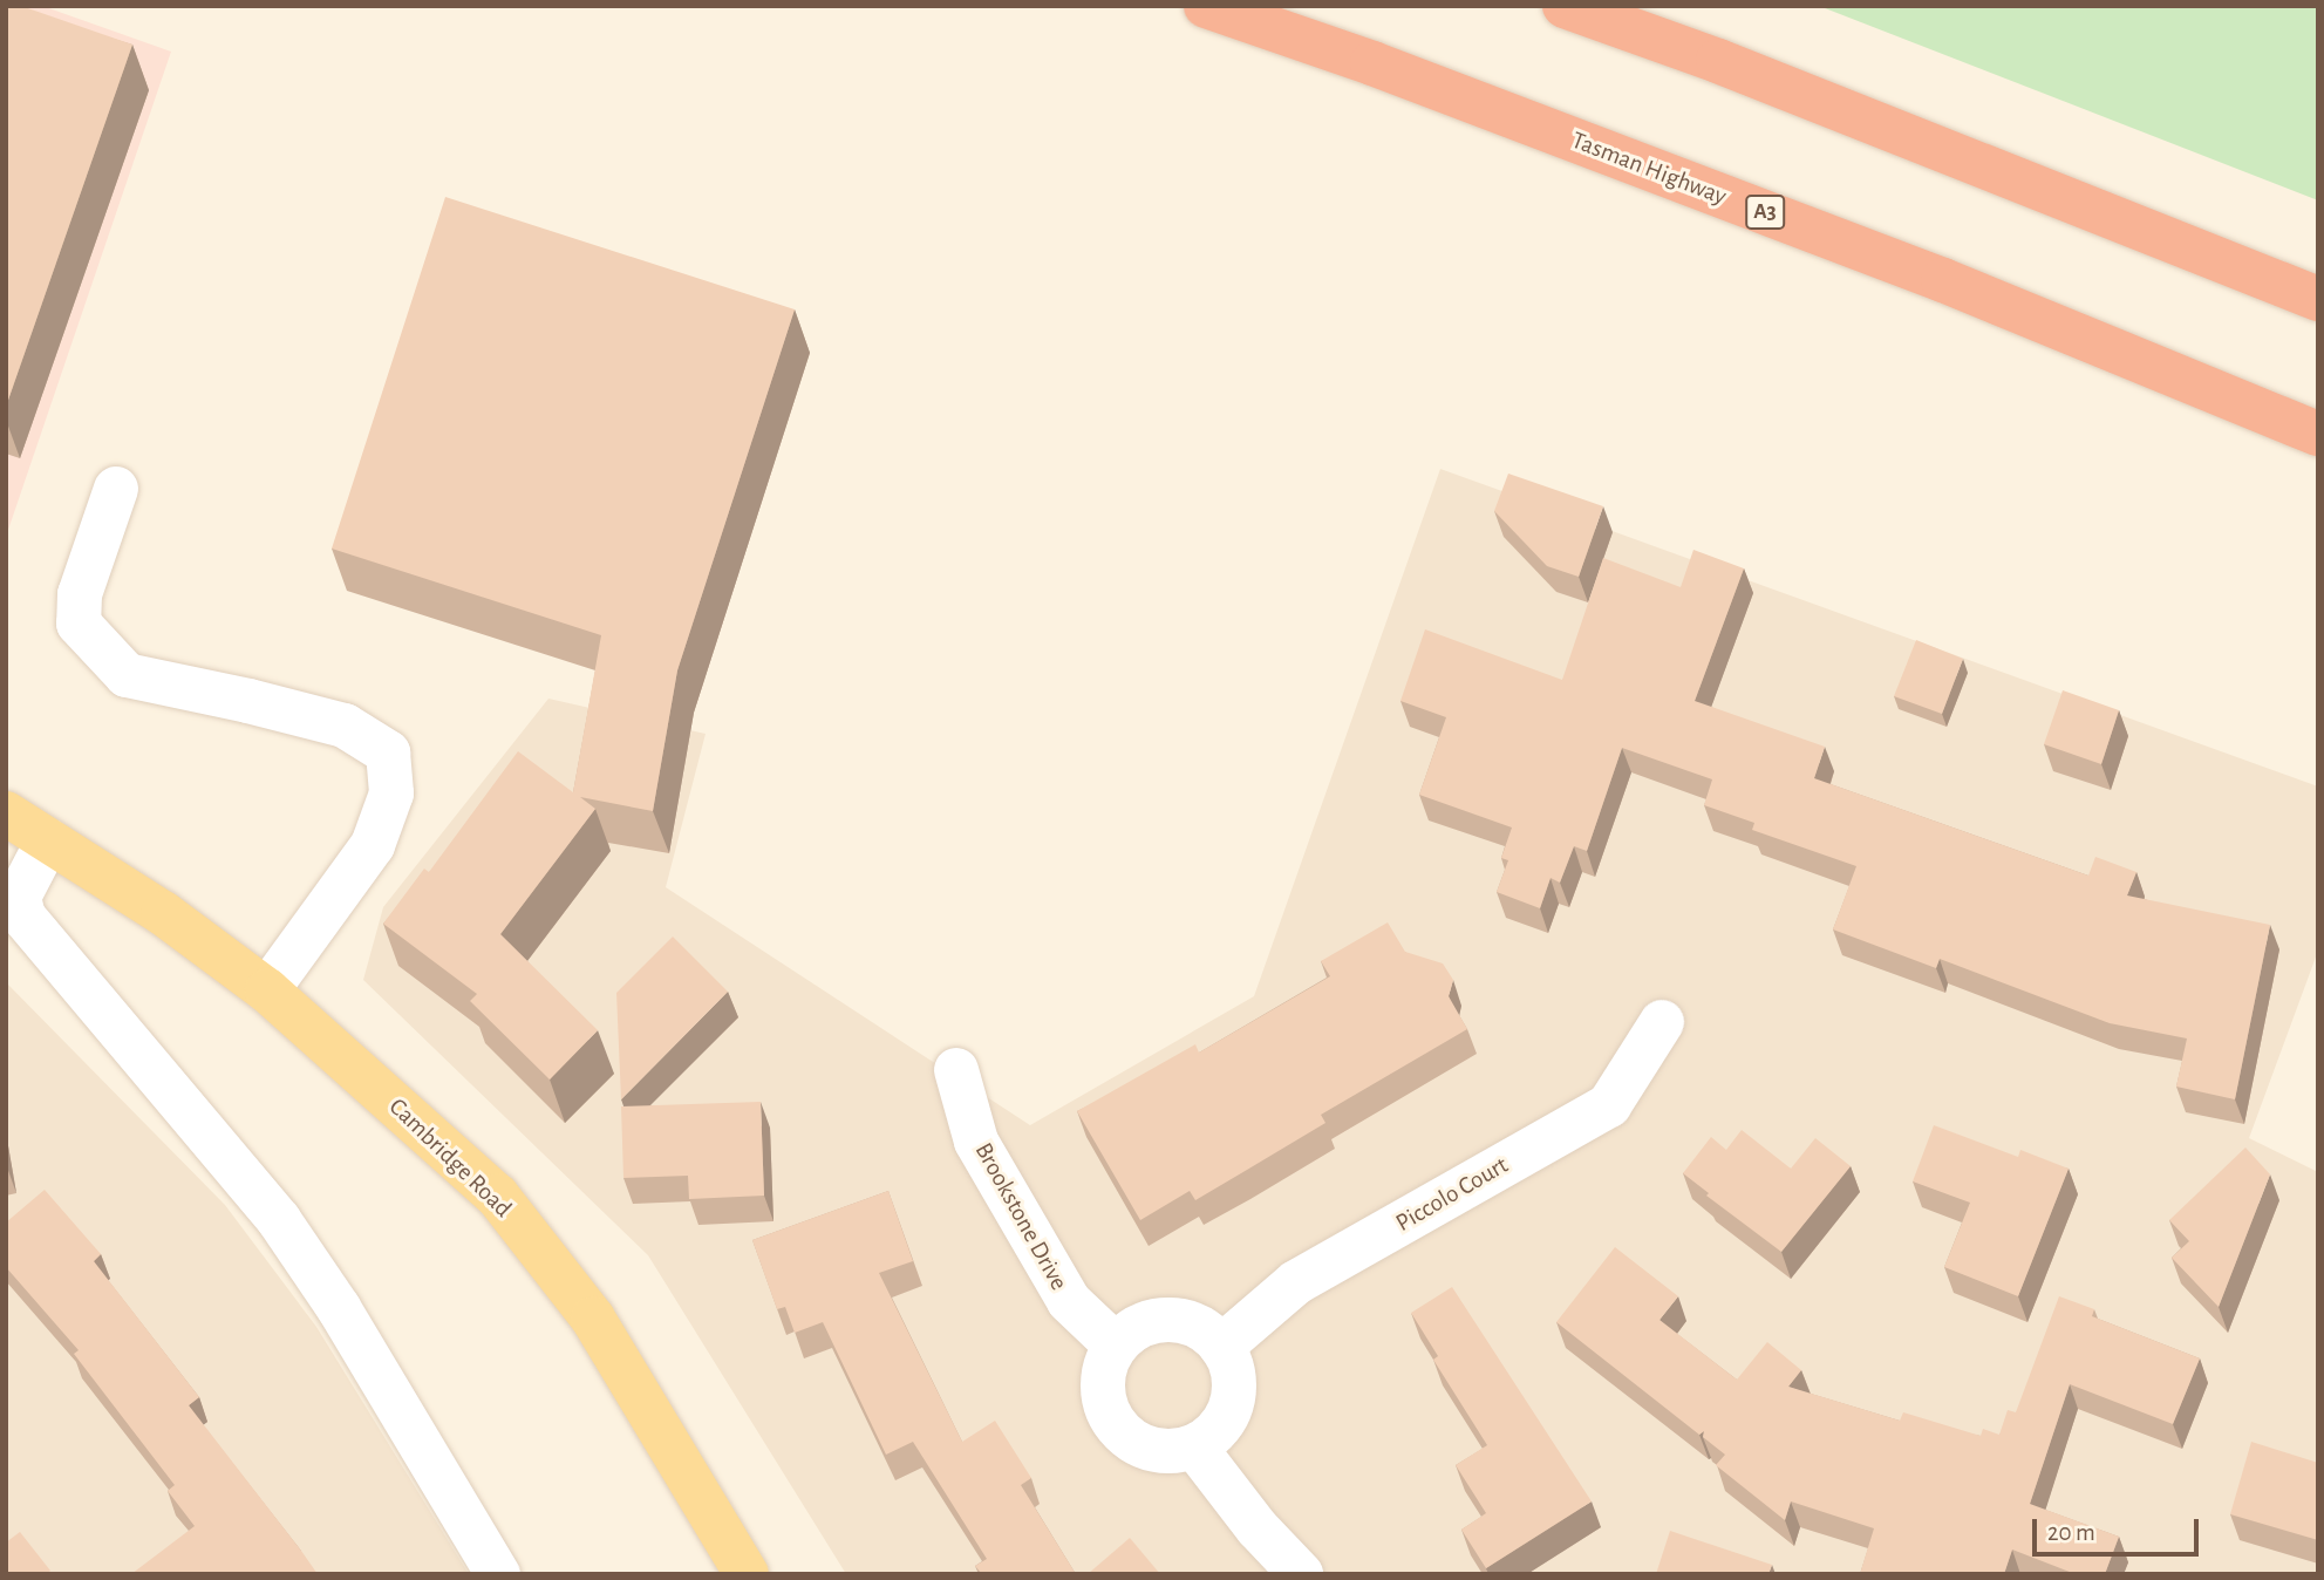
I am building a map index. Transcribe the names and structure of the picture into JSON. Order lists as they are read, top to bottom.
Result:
{
  "streets": {
    "highway": ["Tasman Highway", "A3"],
    "main road": ["Cambridge Road"],
    "street": ["Piccolo Court", "Brookstone Drive"]
  },
  "crossings": [
    ["Piccolo Court", "Brookstone Drive"]
  ],
  "scale_bar": "20 m"
}
